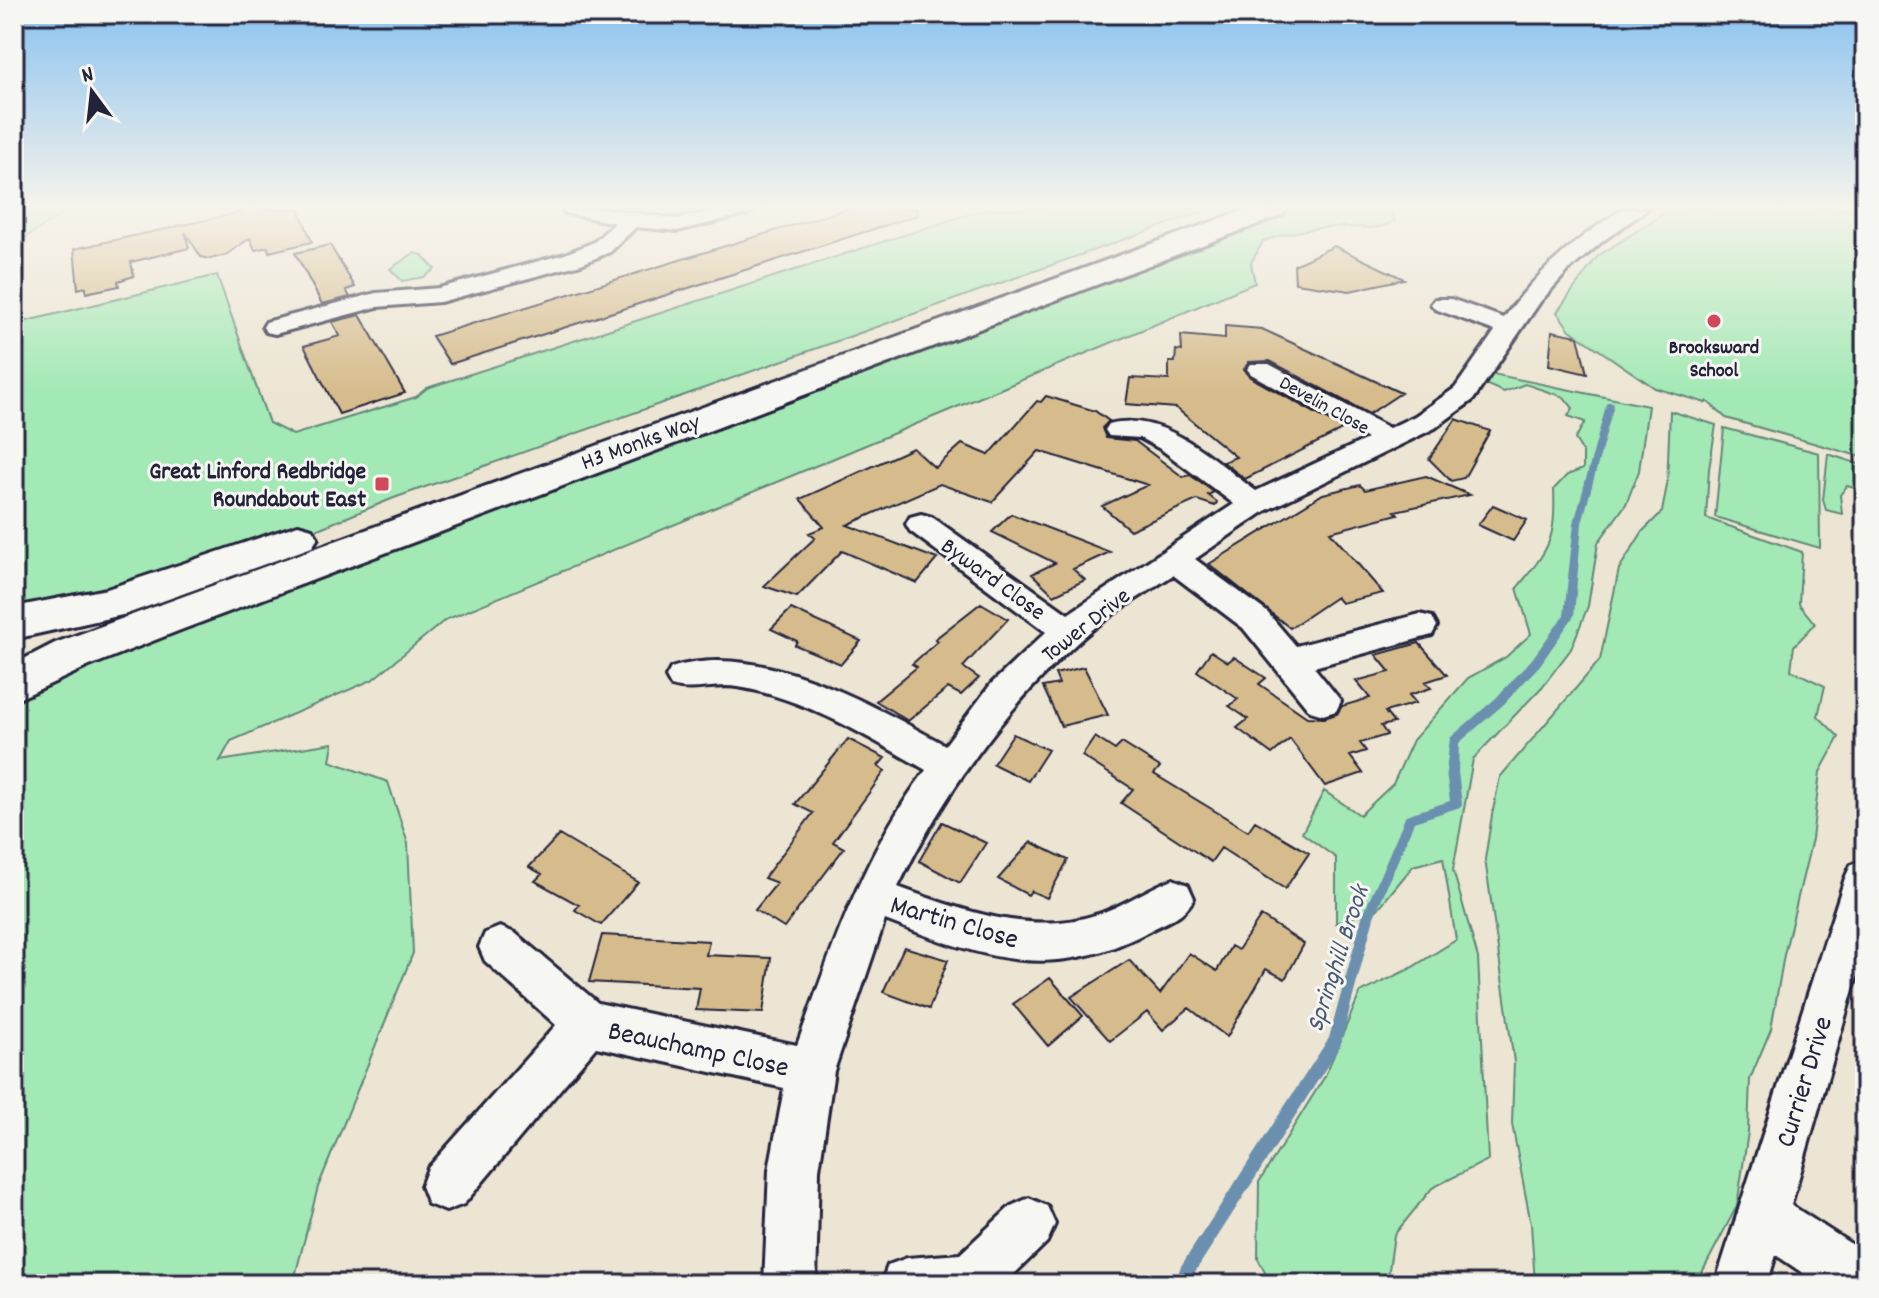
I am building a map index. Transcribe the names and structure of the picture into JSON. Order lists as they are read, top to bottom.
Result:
{
  "streets": {
    "main road": ["H3 Monks Way"],
    "street": [
      "Develin Close",
      "Byward Close",
      "Tower Drive",
      "Martin Close",
      "Beauchamp Close",
      "Currier Drive"
    ]
  },
  "crossings": [
    ["Develin Close", "Tower Drive"],
    ["Byward Close", "Tower Drive"],
    ["Tower Drive", "Martin Close"],
    ["Tower Drive", "Beauchamp Close"]
  ],
  "water": ["Springhill Brook"],
  "places": {
    "other": ["Brooksward School"],
    "transit": ["Great Linford Redbridge Roundabout East"]
  },
  "north": "top"
}
